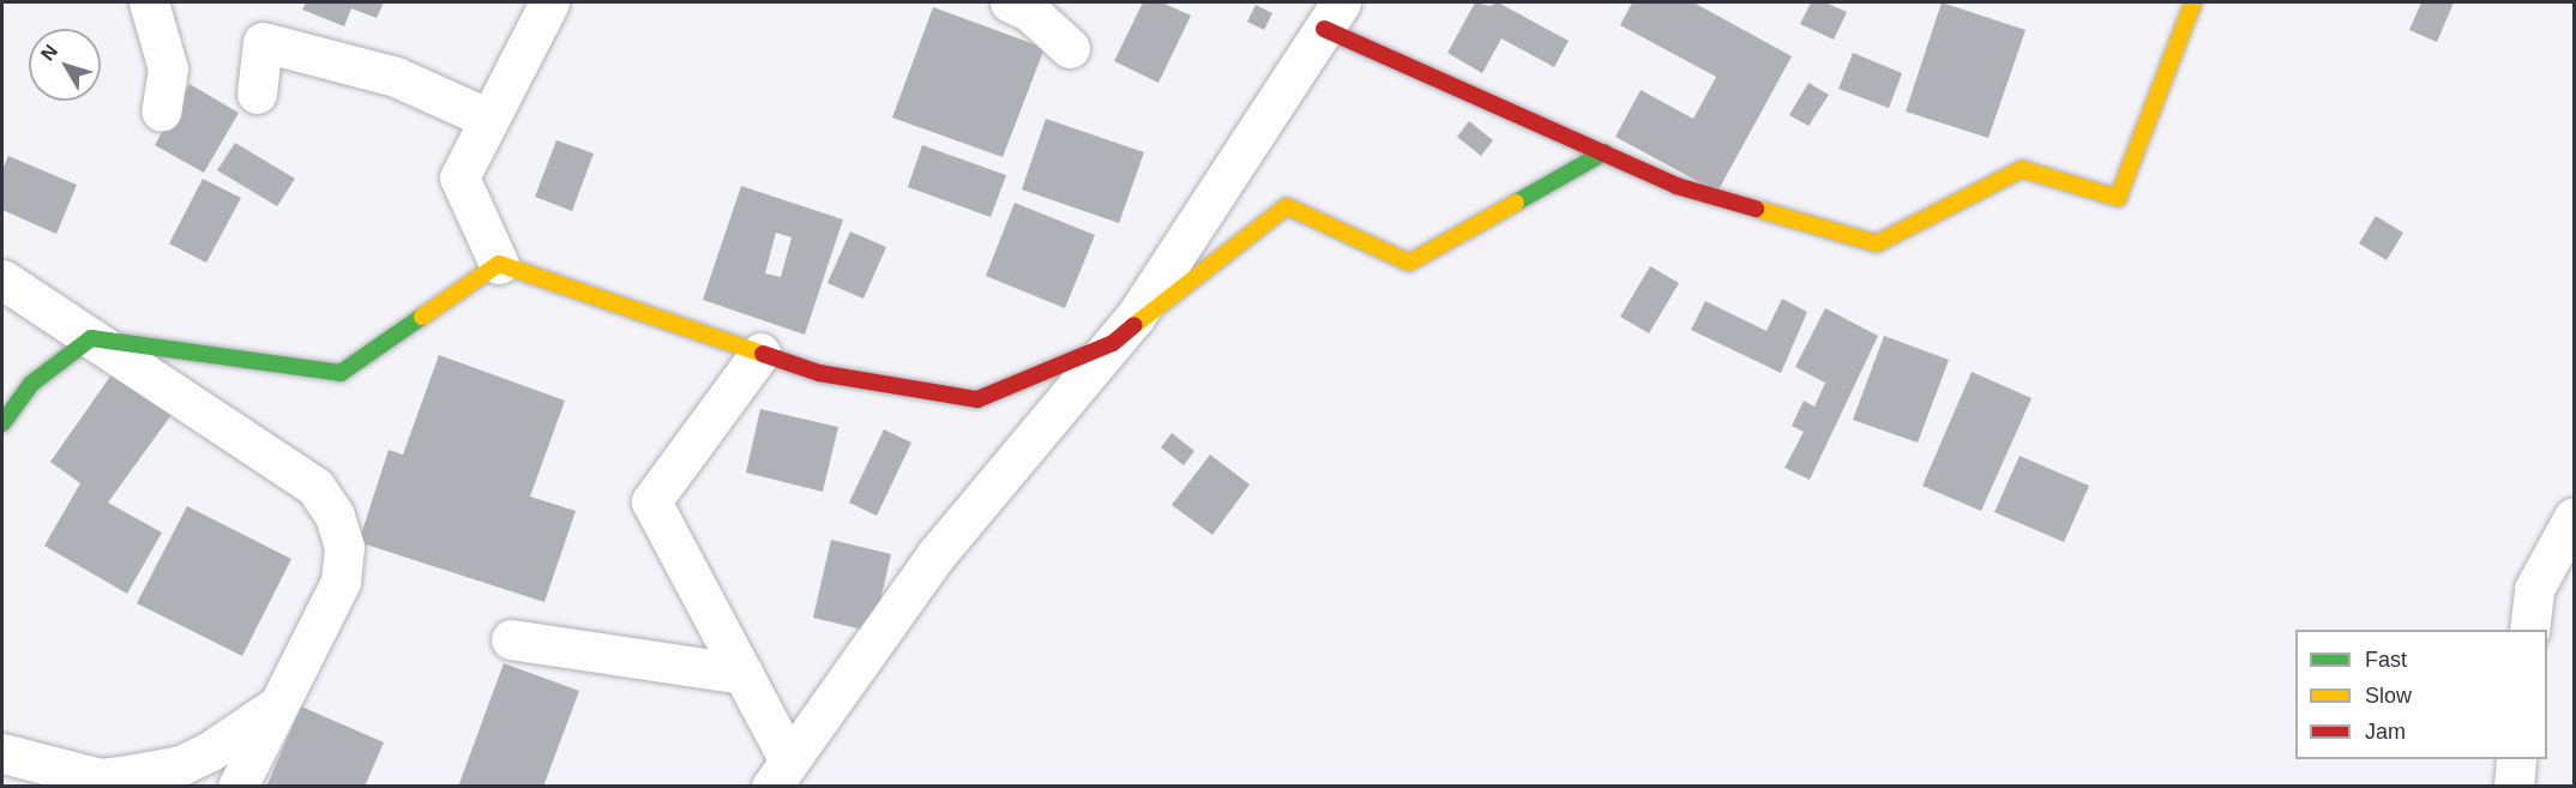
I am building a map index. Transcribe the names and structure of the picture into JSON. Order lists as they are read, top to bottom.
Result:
{
  "legend": ["Fast", "Slow", "Jam"],
  "north": "top left"
}
